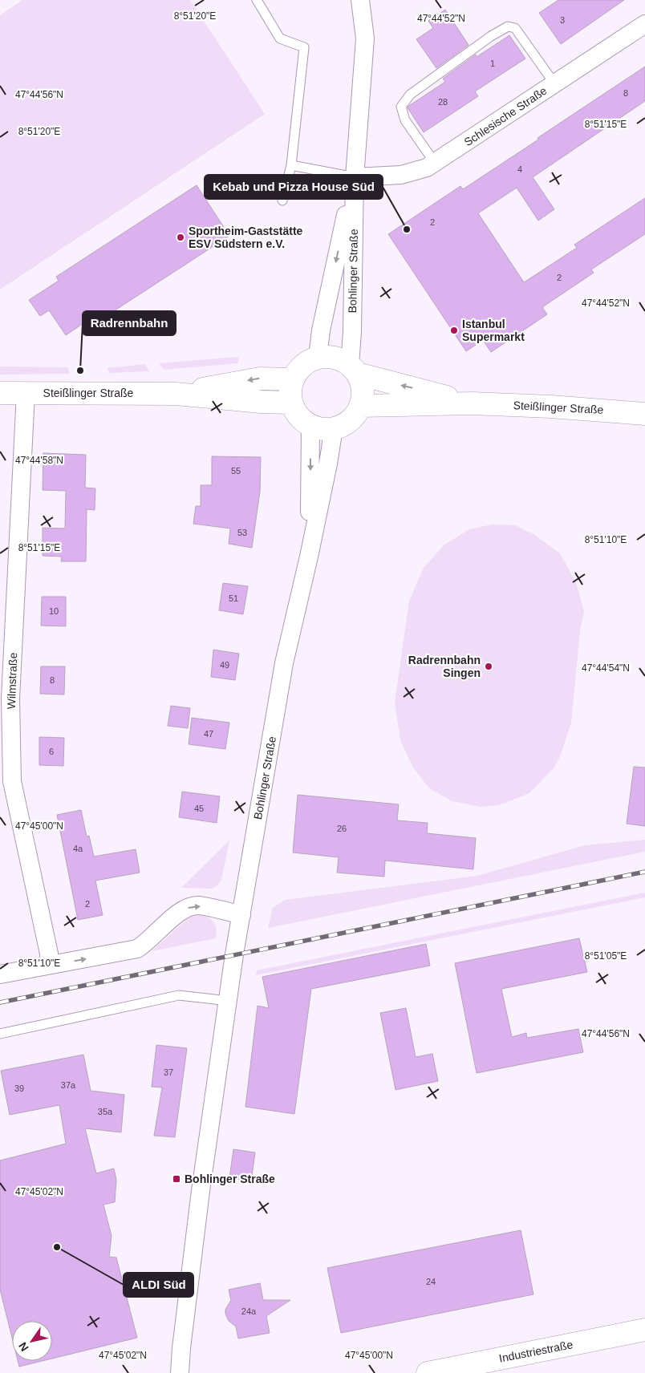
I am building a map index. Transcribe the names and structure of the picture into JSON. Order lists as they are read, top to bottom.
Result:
{
  "streets": {
    "street": [
      "Schlesische Straße",
      "Bohlinger Straße",
      "Steißlinger Straße",
      "Wilmstraße",
      "Industriestraße"
    ]
  },
  "crossings": [
    ["Schlesische Straße", "Bohlinger Straße"],
    ["Bohlinger Straße", "Steißlinger Straße"],
    ["Steißlinger Straße", "Wilmstraße"]
  ],
  "places": {
    "other": [
      "Kebab und Pizza House Süd",
      "Sportheim-Gaststätte ESV Südstern e.V.",
      "Istanbul Supermarkt",
      "Radrennbahn",
      "Radrennbahn Singen",
      "ALDI Süd"
    ],
    "transit": ["Bohlinger Straße"]
  },
  "house_numbers": [
    "3",
    "1",
    "8",
    "28",
    "4",
    "2",
    "2",
    "55",
    "53",
    "51",
    "10",
    "49",
    "8",
    "47",
    "6",
    "45",
    "26",
    "4a",
    "2",
    "37",
    "37a",
    "39",
    "35a",
    "24",
    "24a"
  ],
  "north": "bottom left",
  "coordinates": [
    "8°51'20\"E",
    "47°44'52\"N",
    "47°44'56\"N",
    "8°51'15\"E",
    "47°44'58\"N",
    "8°51'10\"E",
    "47°44'54\"N",
    "47°45'00\"N",
    "8°51'05\"E",
    "47°45'02\"N"
  ]
}
